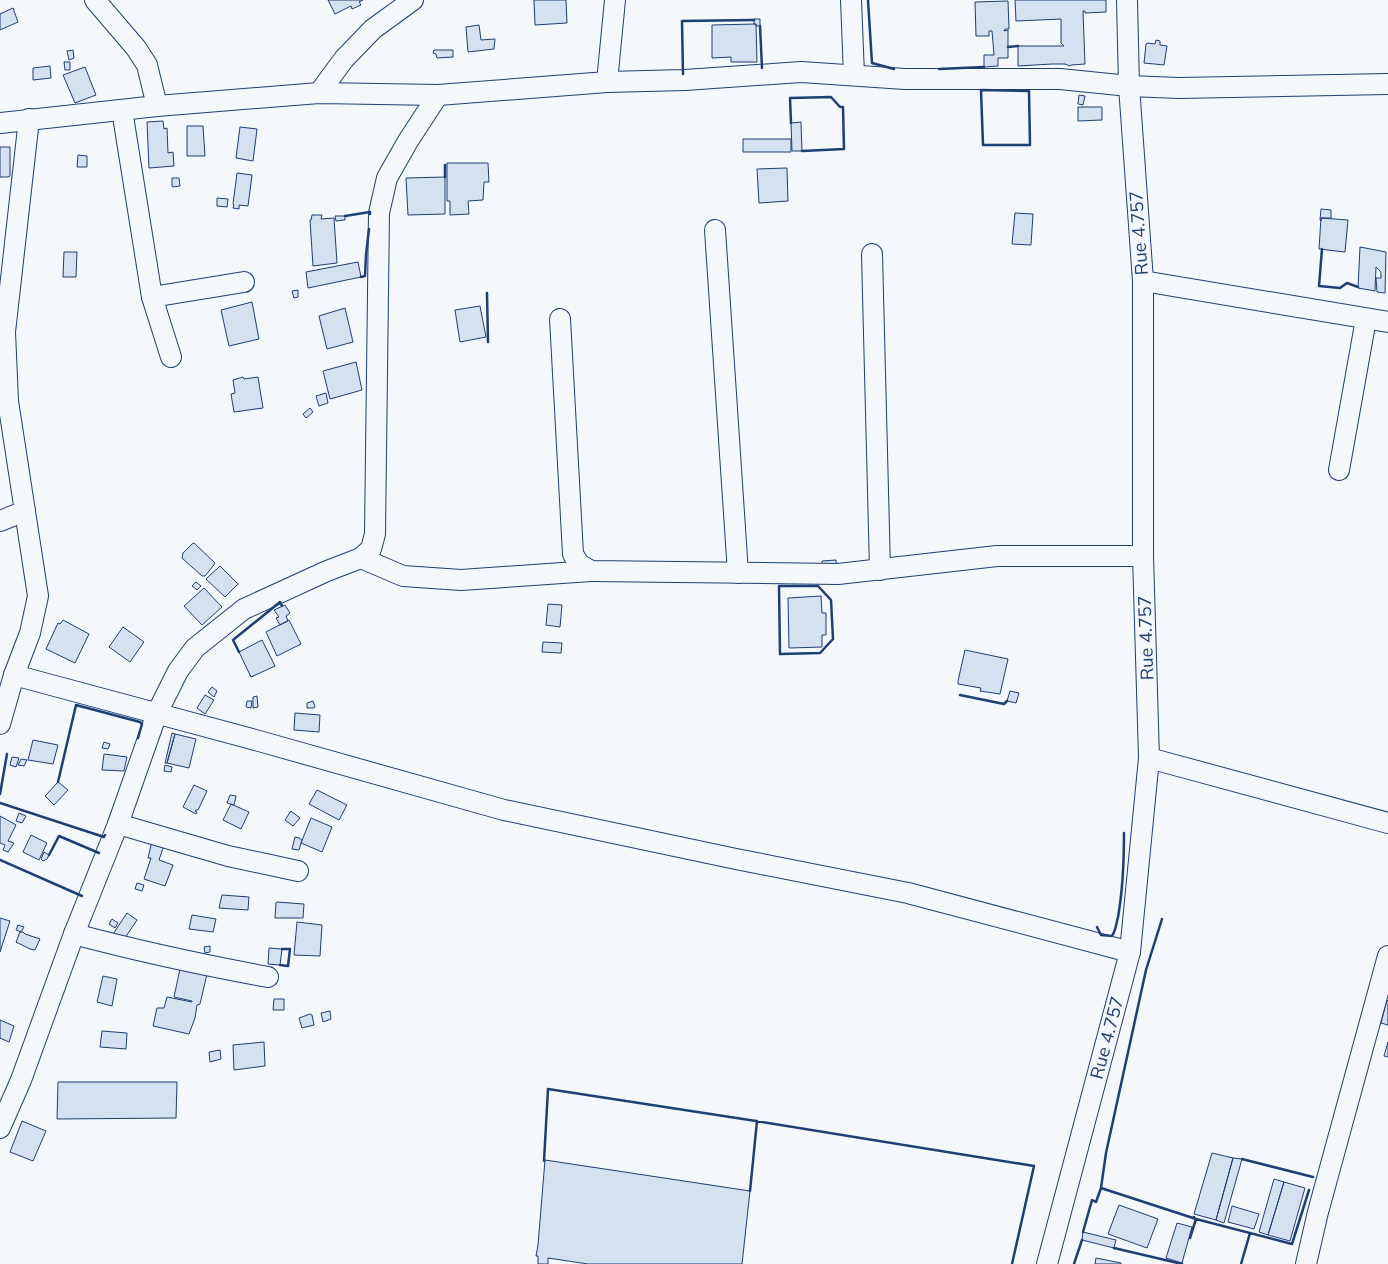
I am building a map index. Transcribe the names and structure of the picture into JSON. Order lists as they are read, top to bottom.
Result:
{
  "streets": {
    "street": ["Rue 4.757"]
  }
}
